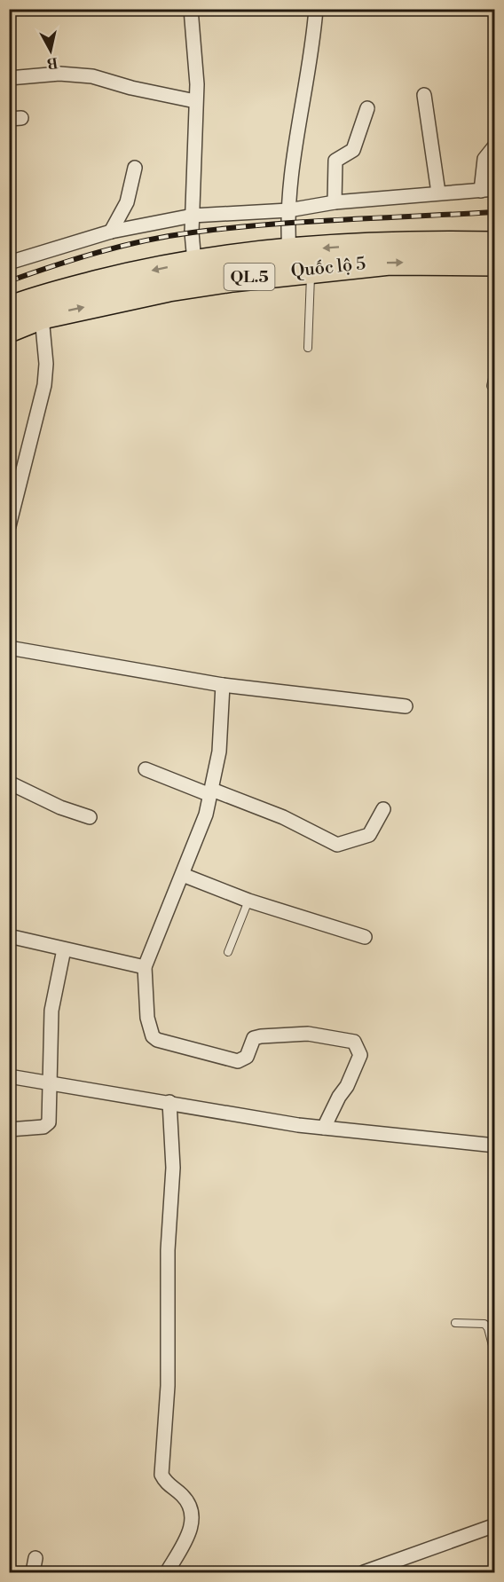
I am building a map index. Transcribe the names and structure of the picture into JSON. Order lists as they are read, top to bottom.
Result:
{
  "streets": {
    "highway": ["Quốc lộ 5", "QL.5"]
  },
  "north": "bottom"
}
